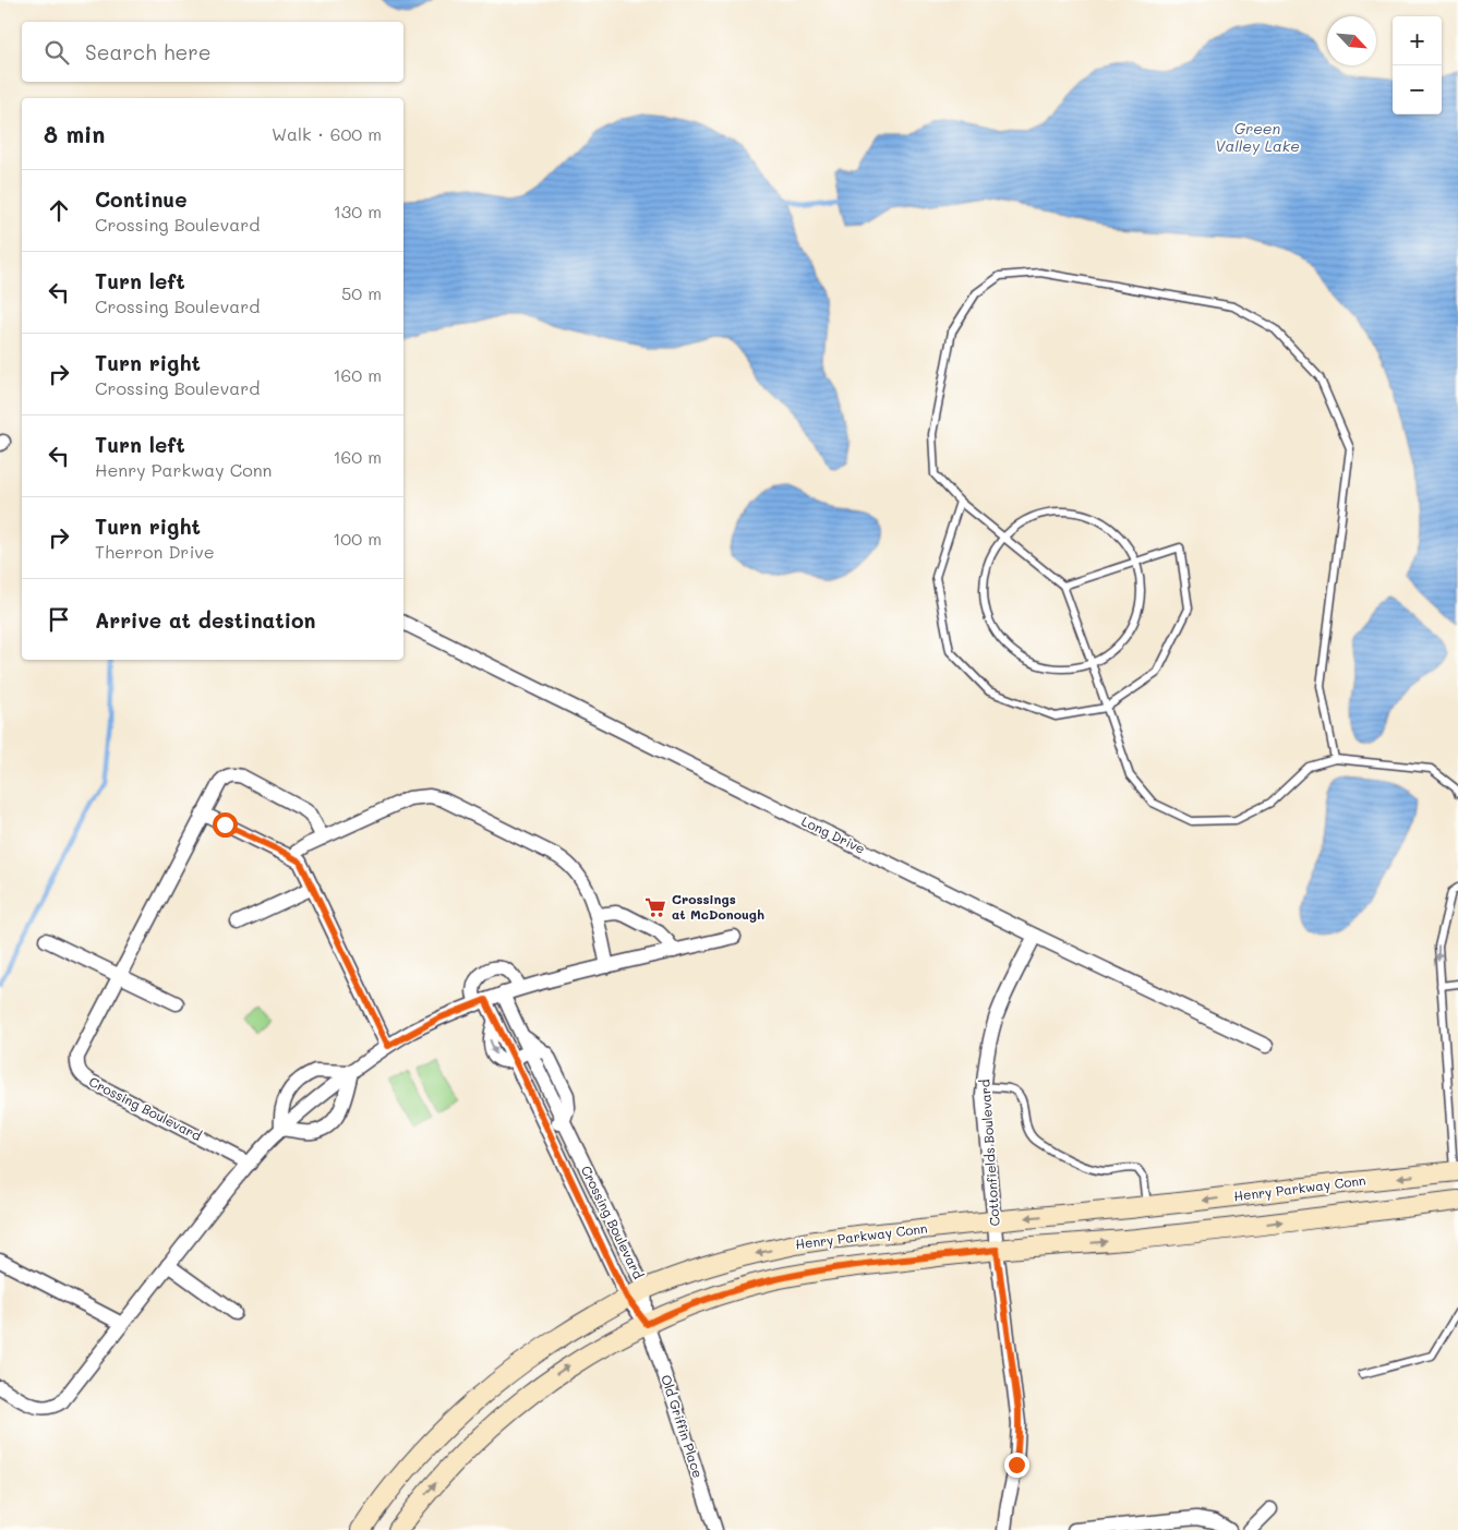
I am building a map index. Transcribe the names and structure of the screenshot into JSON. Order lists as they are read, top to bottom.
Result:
{
  "streets": {
    "street": [
      "Long Drive",
      "Crossing Boulevard",
      "Cottonfields Boulevard",
      "Henry Parkway Conn",
      "Old Griffin Place"
    ]
  },
  "crossings": [
    ["Long Drive", "Cottonfields Boulevard"],
    ["Crossing Boulevard", "Henry Parkway Conn"],
    ["Crossing Boulevard", "Old Griffin Place"],
    ["Cottonfields Boulevard", "Henry Parkway Conn"]
  ],
  "water": ["Green Valley Lake"],
  "places": {
    "supermarket": ["Crossings at McDonough"]
  },
  "north": "bottom right",
  "page": {
    "map_buttons": ["+", "−"],
    "search": "Search here",
    "heading": ["8 min", "Walk · 600 m"],
    "list": [
      ["Continue", "Crossing Boulevard", "130 m"],
      ["Turn left", "Crossing Boulevard", "50 m"],
      ["Turn right", "Crossing Boulevard", "160 m"],
      ["Turn left", "Henry Parkway Conn", "160 m"],
      ["Turn right", "Therron Drive", "100 m"],
      "Arrive at destination"
    ]
  }
}
